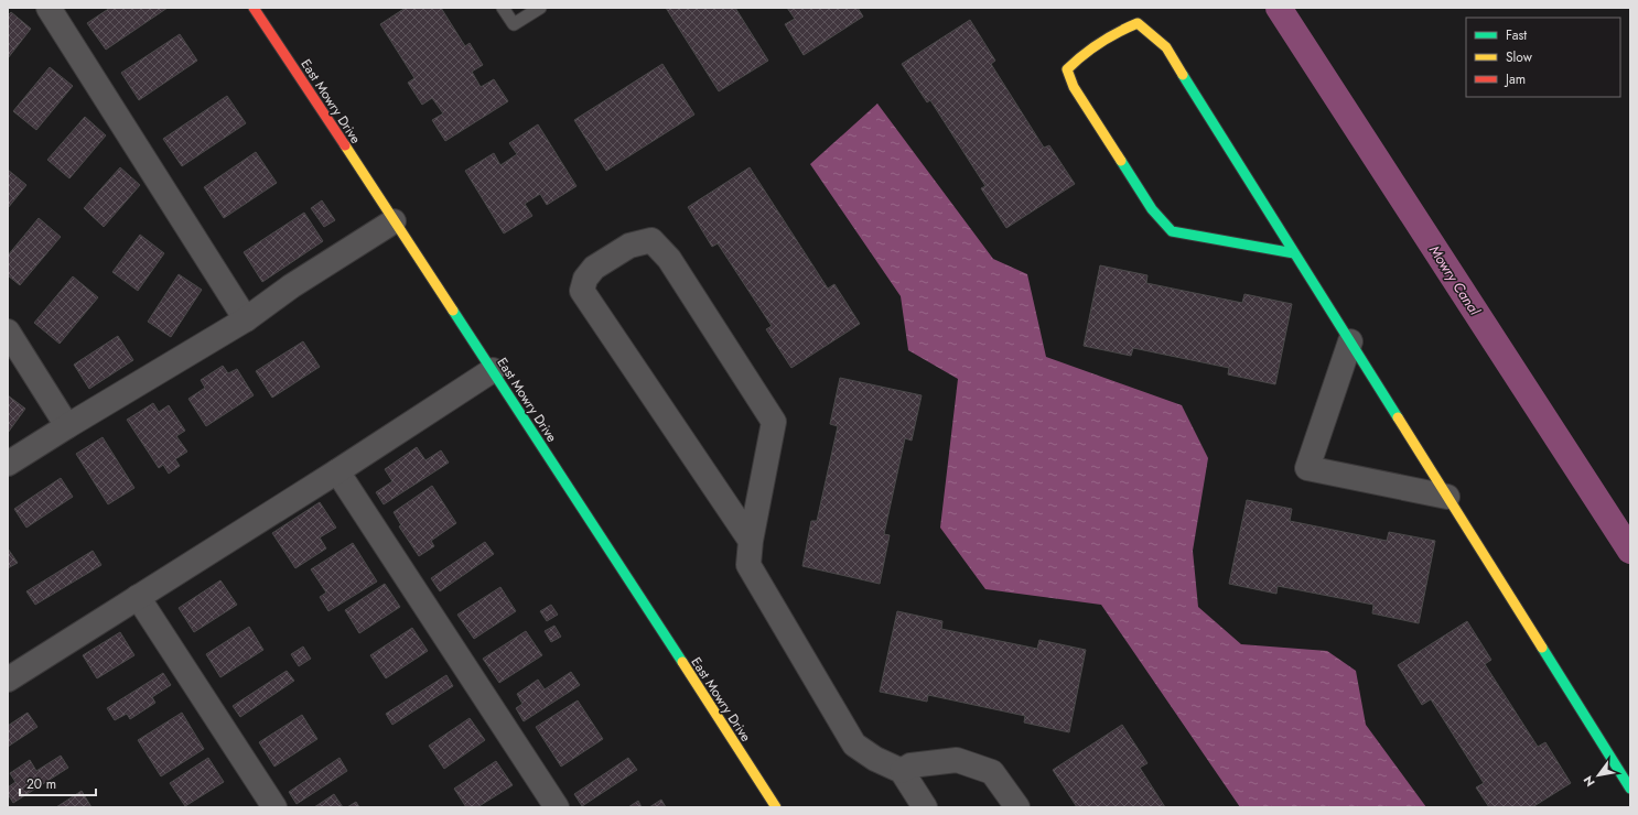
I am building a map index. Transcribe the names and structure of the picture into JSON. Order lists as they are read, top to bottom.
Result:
{
  "streets": {
    "street": ["East Mowry Drive"]
  },
  "water": ["Mowry Canal"],
  "legend": ["Fast", "Slow", "Jam"],
  "scale_bar": "20 m",
  "north": "bottom left"
}
